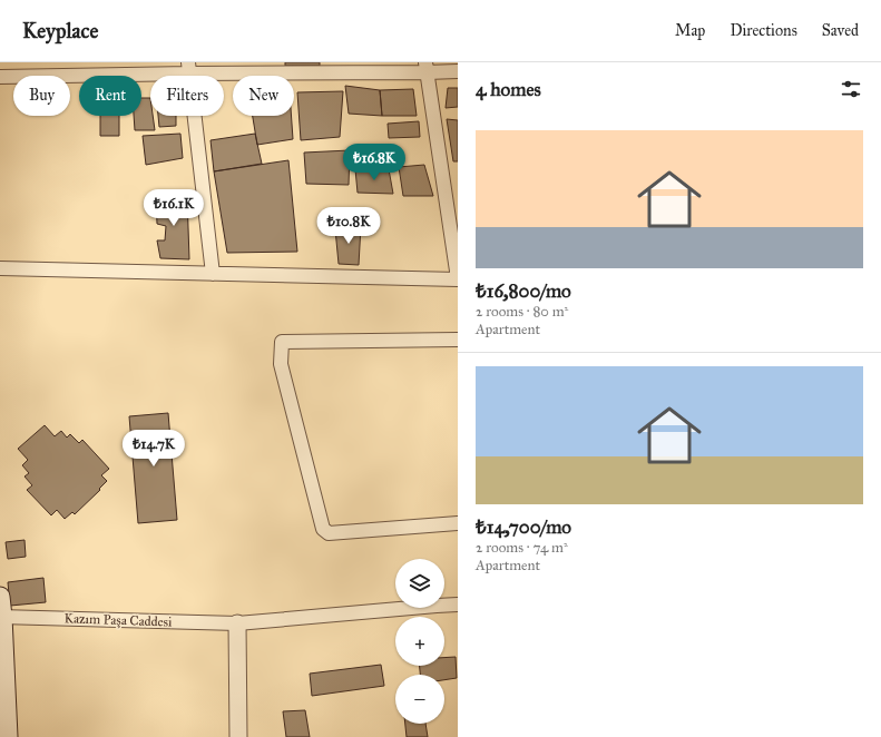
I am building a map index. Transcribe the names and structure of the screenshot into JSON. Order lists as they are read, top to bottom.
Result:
{
  "streets": {
    "street": ["Kazım Paşa Caddesi"]
  },
  "page": {
    "header": "Keyplace",
    "nav": ["Map", "Directions", "Saved"],
    "heading": "4 homes",
    "chip": [
      "Buy",
      "Rent",
      "Filters",
      "New"
    ],
    "list": [
      {
        "name": "₺16,800/mo",
        "note": "2 rooms · 80 m² · Apartment"
      },
      {
        "name": "₺14,700/mo",
        "note": "2 rooms · 74 m² · Apartment"
      }
    ],
    "price": [
      "₺16.8K",
      "₺16.1K",
      "₺10.8K",
      "₺14.7K"
    ],
    "map_buttons": ["+", "−"]
  }
}
